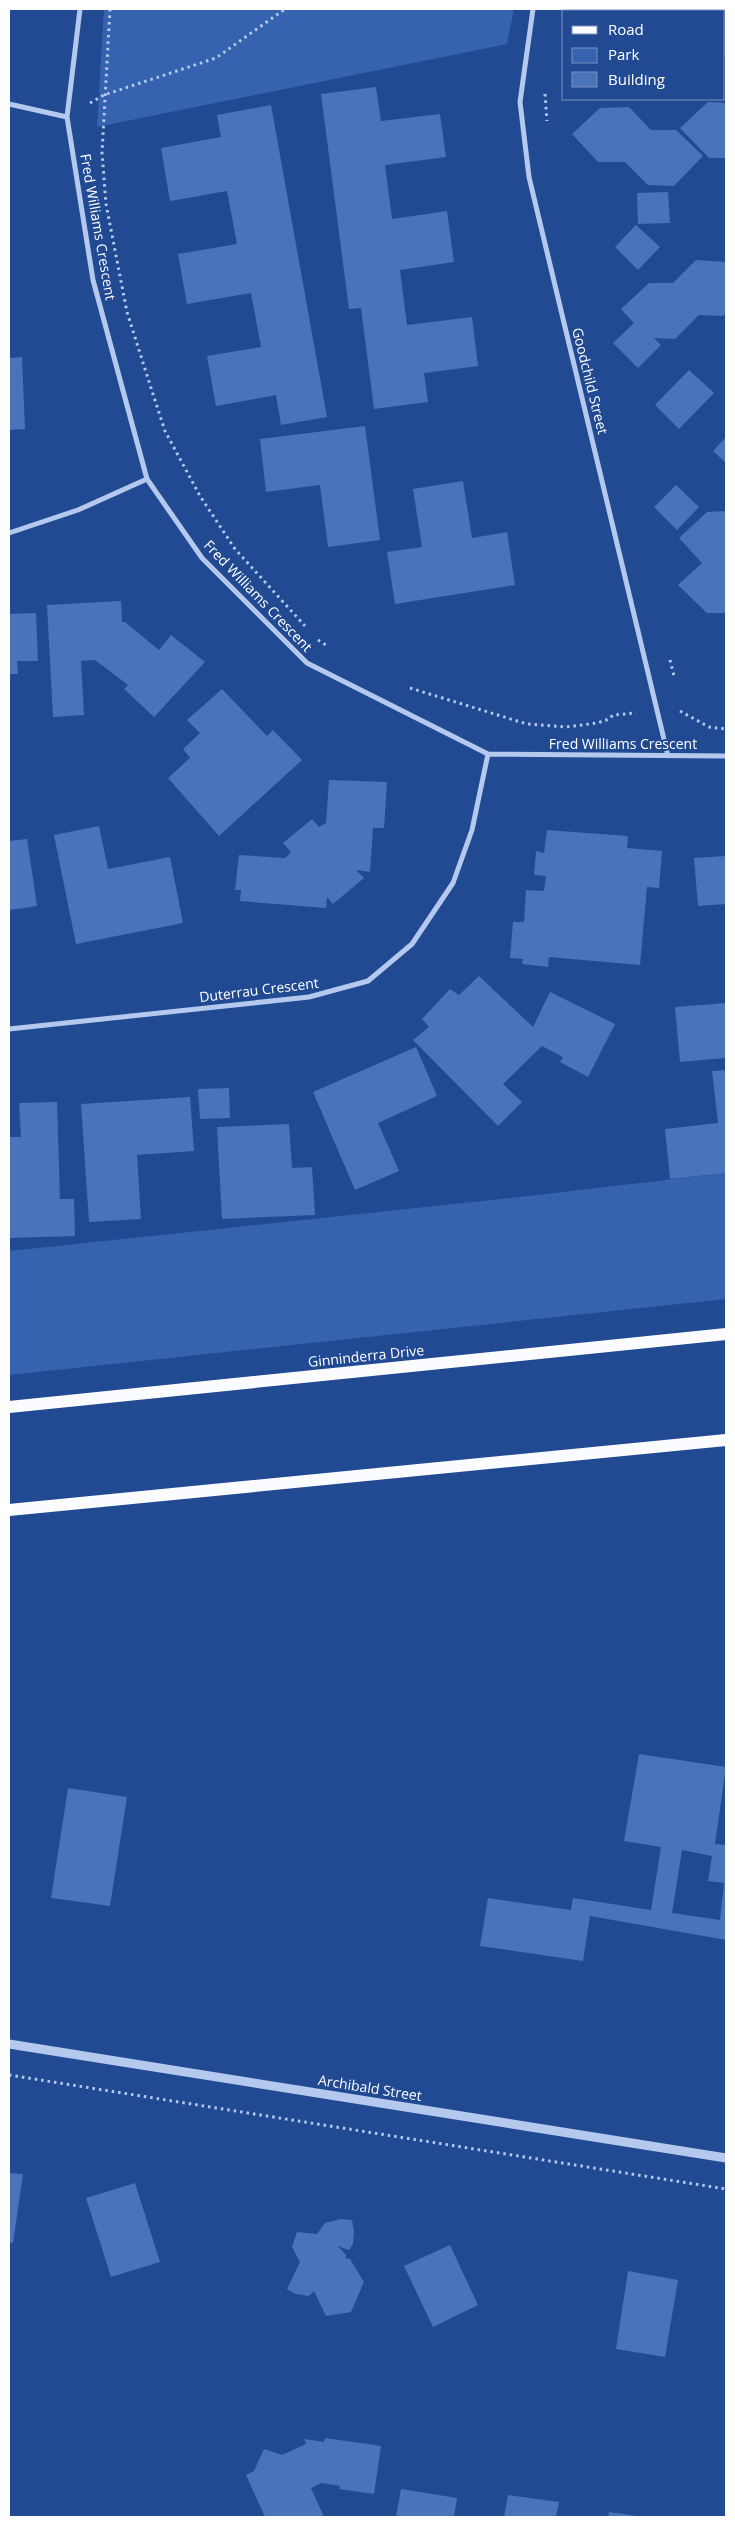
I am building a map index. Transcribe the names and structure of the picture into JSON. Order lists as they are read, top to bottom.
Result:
{
  "streets": {
    "main road": ["Ginninderra Drive"],
    "street": [
      "Fred Williams Crescent",
      "Goodchild Street",
      "Duterrau Crescent",
      "Archibald Street"
    ]
  },
  "crossings": [
    ["Fred Williams Crescent", "Goodchild Street"],
    ["Fred Williams Crescent", "Duterrau Crescent"]
  ],
  "legend": ["Road", "Park", "Building"]
}
